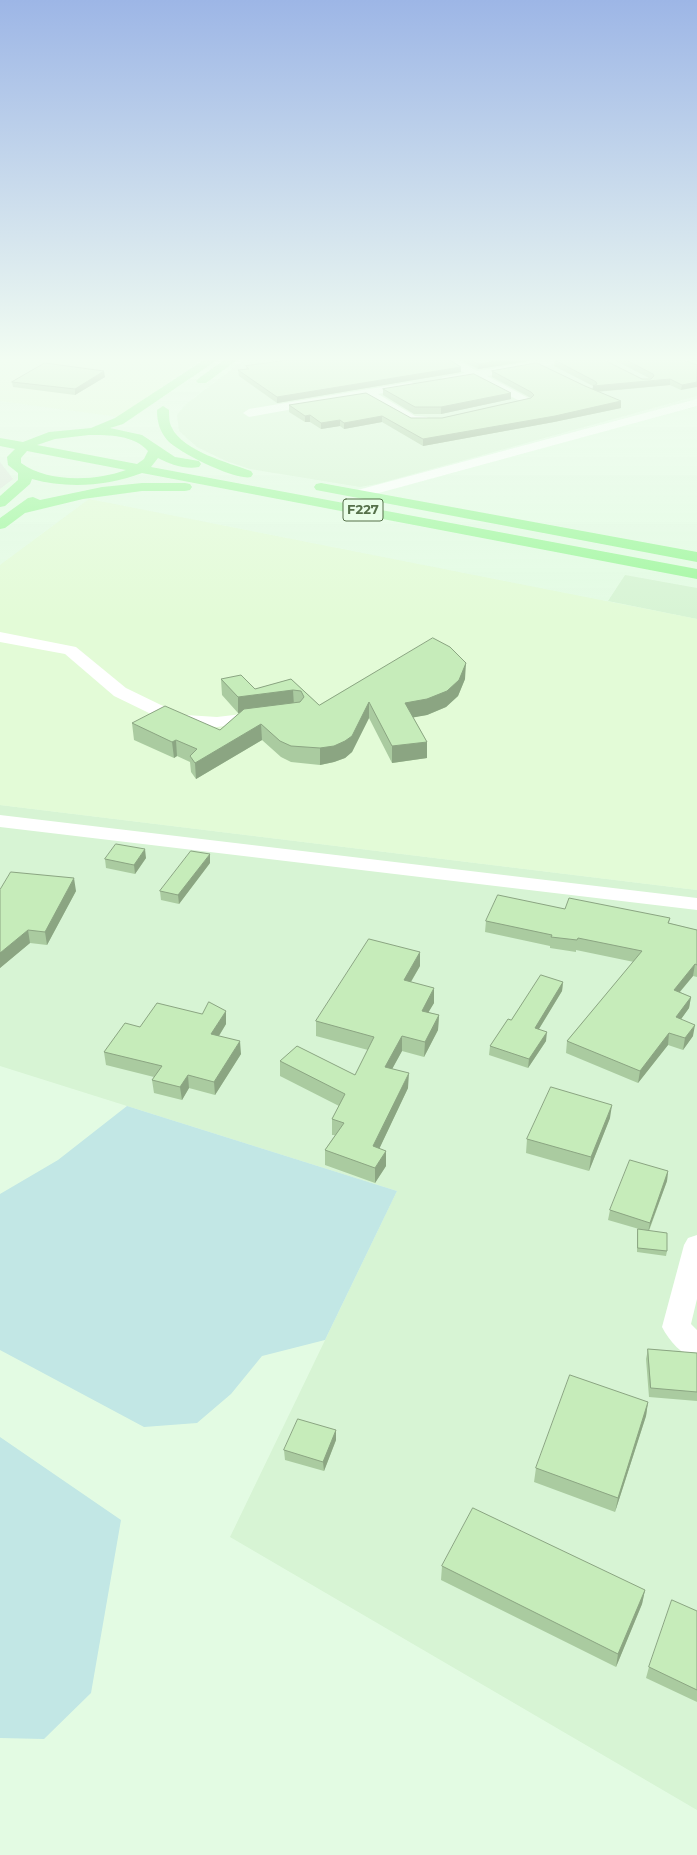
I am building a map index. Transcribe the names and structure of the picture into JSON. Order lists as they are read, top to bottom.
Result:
{
  "streets": {
    "main road": ["F227"]
  }
}
